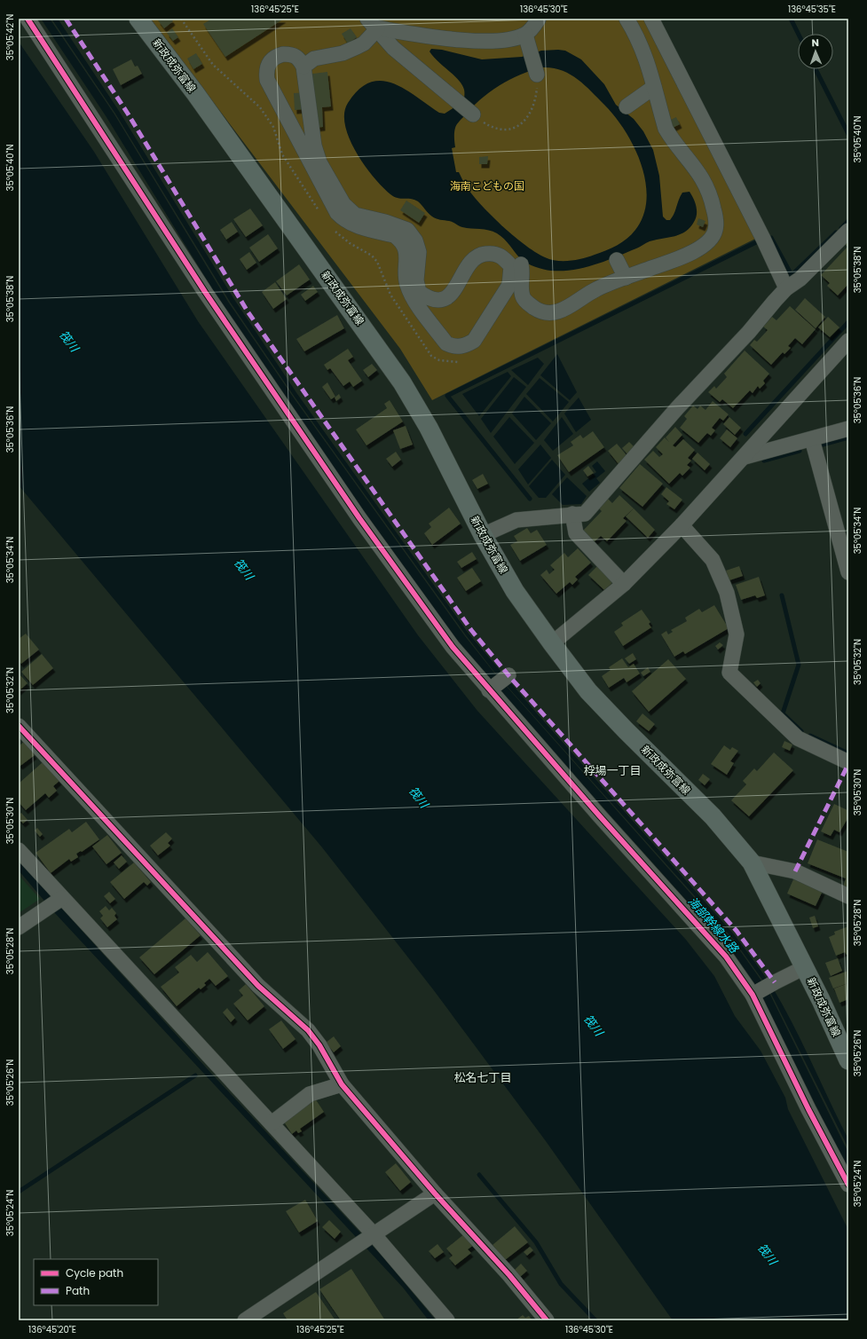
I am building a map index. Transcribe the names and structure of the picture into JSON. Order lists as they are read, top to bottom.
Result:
{
  "streets": {
    "main road": ["新政成弥富線"]
  },
  "districts": ["桴場一丁目", "松名七丁目"],
  "water": ["筏川", "海部幹線水路"],
  "parks": ["海南こどもの国"],
  "legend": ["Cycle path", "Path"],
  "north": "top",
  "coordinates": [
    "136°45'25\"E",
    "136°45'30\"E",
    "136°45'35\"E",
    "35°05'42\"N",
    "35°05'40\"N",
    "35°05'38\"N",
    "35°05'36\"N",
    "35°05'34\"N",
    "35°05'32\"N",
    "35°05'30\"N",
    "35°05'28\"N",
    "35°05'26\"N",
    "35°05'24\"N",
    "136°45'20\"E"
  ]
}
